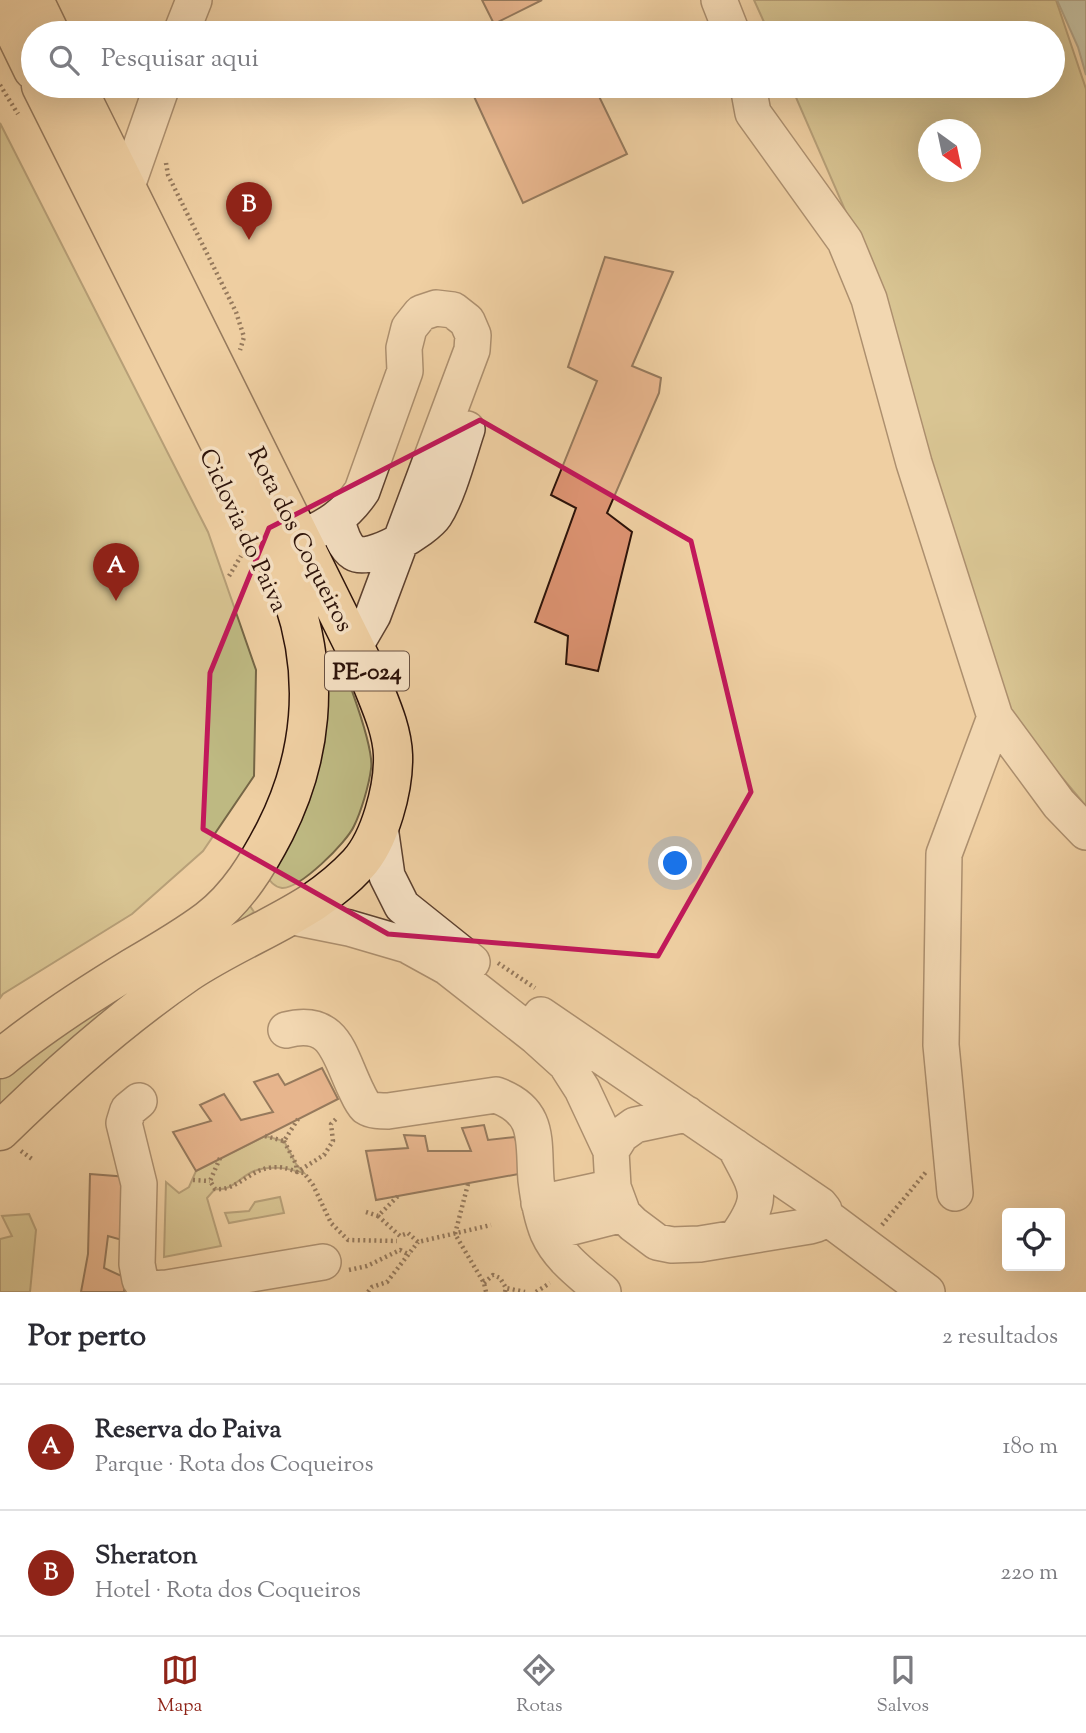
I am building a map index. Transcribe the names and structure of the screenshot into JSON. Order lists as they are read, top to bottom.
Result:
{
  "streets": {
    "main road": ["Rota dos Coqueiros", "PE-024"],
    "path": ["Ciclovia do Paiva"]
  },
  "north": "bottom right",
  "page": {
    "search": "Pesquisar aqui",
    "pins": ["B", "A"],
    "heading": ["Por perto", "2 resultados"],
    "list": [
      {
        "mark": "A",
        "name": "Reserva do Paiva",
        "note": "Parque · Rota dos Coqueiros",
        "value": "180 m"
      },
      {
        "mark": "B",
        "name": "Sheraton",
        "note": "Hotel · Rota dos Coqueiros",
        "value": "220 m"
      }
    ],
    "nav": ["Mapa", "Rotas", "Salvos"]
  }
}
